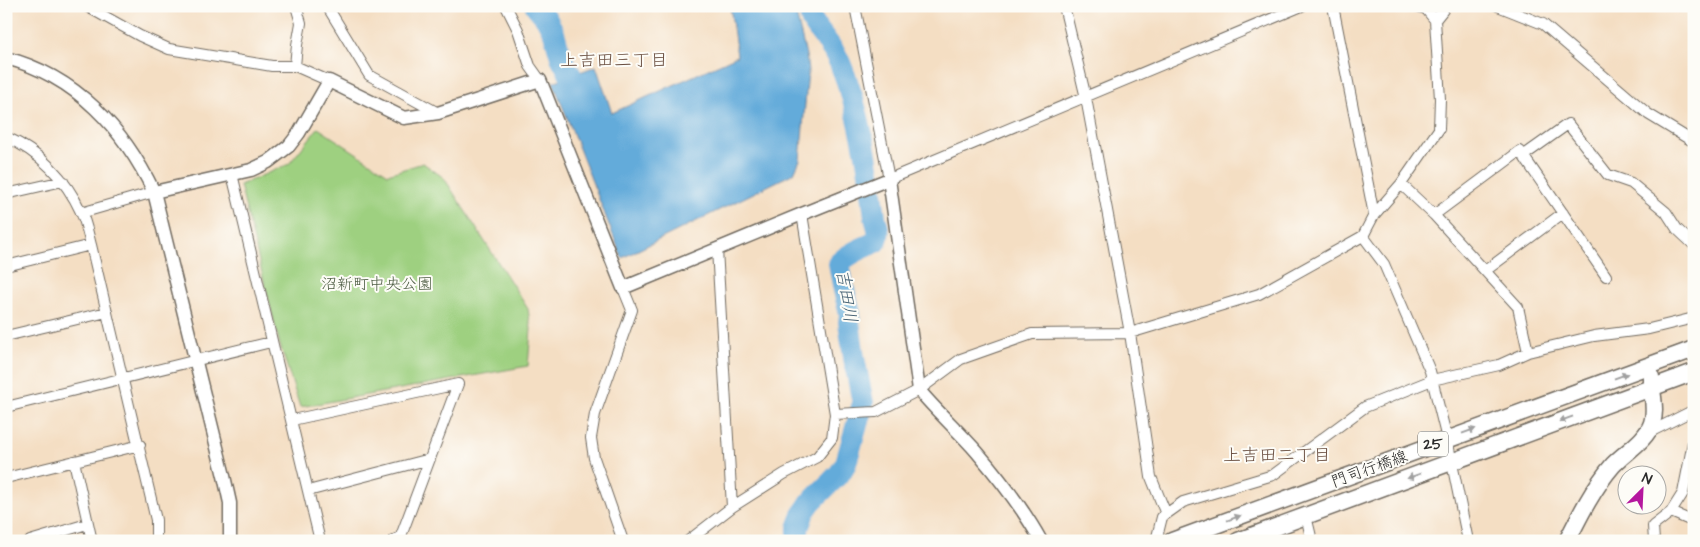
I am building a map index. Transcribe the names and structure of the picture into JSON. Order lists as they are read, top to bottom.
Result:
{
  "streets": {
    "main road": ["25", "門司行橋線"]
  },
  "districts": ["上吉田三丁目", "上吉田二丁目"],
  "water": ["吉田川"],
  "parks": ["沼新町中央公園"],
  "north": "top right"
}
